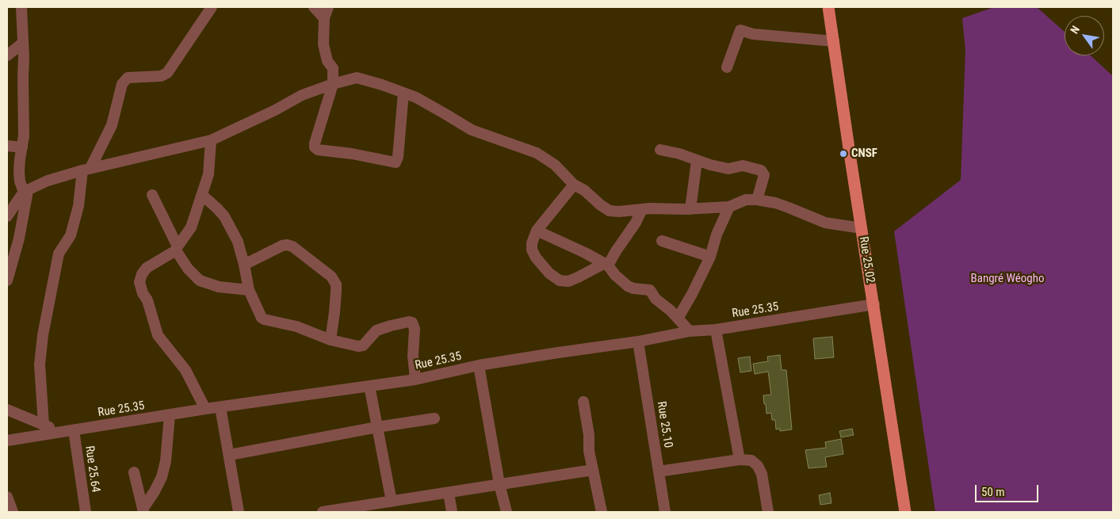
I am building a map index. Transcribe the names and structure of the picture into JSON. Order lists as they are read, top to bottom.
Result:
{
  "streets": {
    "main road": ["Rue 25.02"],
    "street": ["Rue 25.35", "Rue 25.10", "Rue 25.64"]
  },
  "crossings": [
    ["Rue 25.02", "Rue 25.35"],
    ["Rue 25.35", "Rue 25.10"],
    ["Rue 25.35", "Rue 25.64"]
  ],
  "parks": ["Bangré Wéogho"],
  "places": ["CNSF"],
  "scale_bar": "50 m",
  "north": "top left"
}
